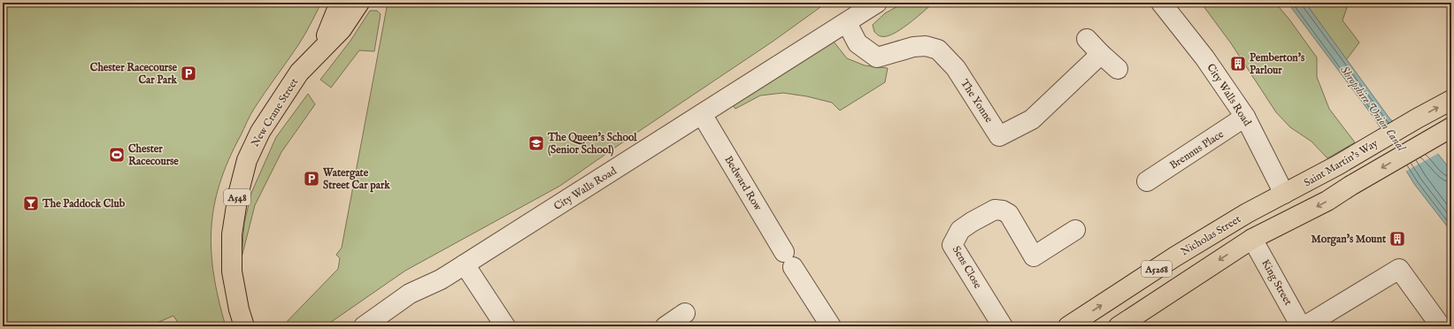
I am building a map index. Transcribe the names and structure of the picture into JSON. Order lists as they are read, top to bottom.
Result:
{
  "streets": {
    "main road": [
      "New Crane Street",
      "Saint Martin's Way",
      "A548",
      "Nicholas Street",
      "A5268"
    ],
    "street": [
      "City Walls Road",
      "The Yonne",
      "Brennus Place",
      "Bedward Row",
      "Sens Close",
      "King Street"
    ]
  },
  "crossings": [
    ["City Walls Road", "The Yonne"],
    ["City Walls Road", "Brennus Place"],
    ["City Walls Road", "Saint Martin's Way"],
    ["City Walls Road", "Bedward Row"],
    ["Saint Martin's Way", "Nicholas Street"],
    ["A5268", "King Street"]
  ],
  "water": ["Shropshire Union Canal"],
  "places": {
    "building": ["Pemberton's Parlour", "Morgan's Mount"],
    "parking": ["Chester Racecourse Car Park", "Watergate Street Car park"],
    "school or university": ["The Queen's School (Senior School)"],
    "sports": ["Chester Racecourse"],
    "bar": ["The Paddock Club"]
  }
}
